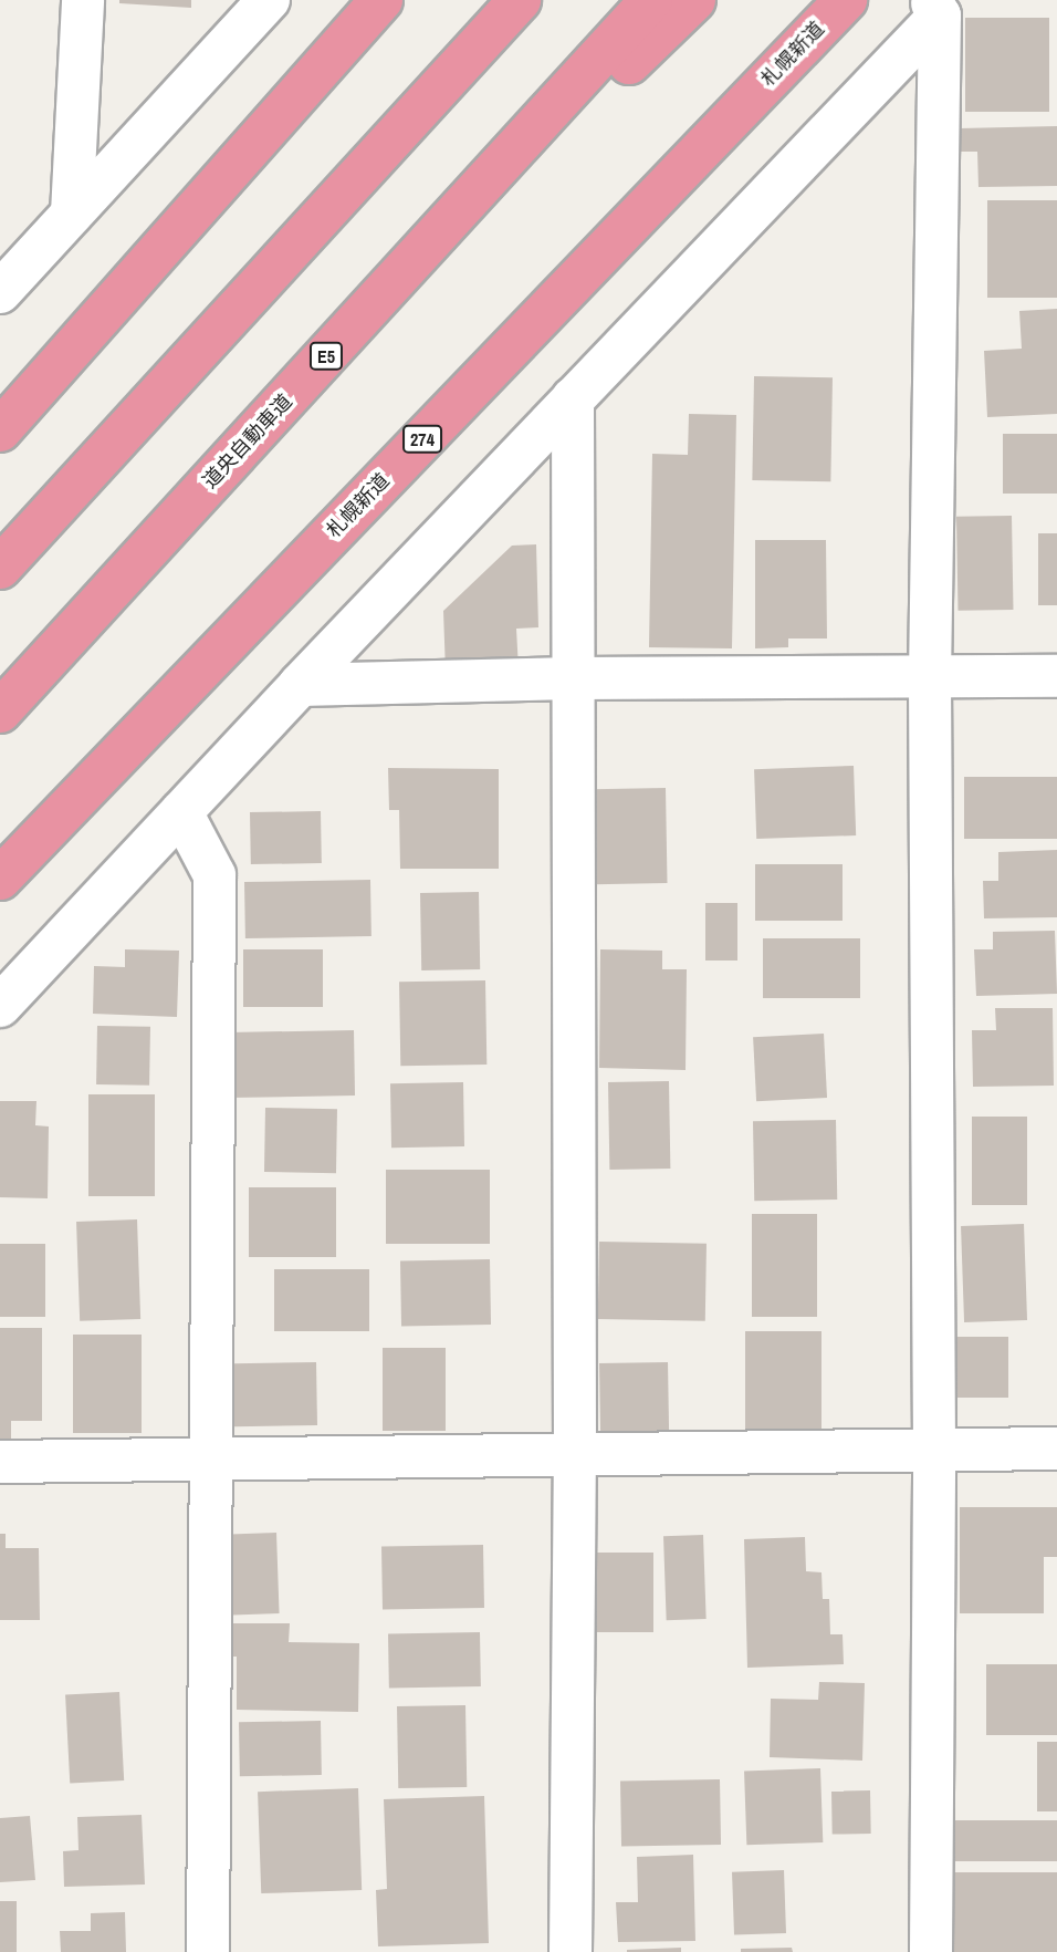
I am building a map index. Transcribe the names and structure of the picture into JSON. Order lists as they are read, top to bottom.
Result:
{
  "streets": {
    "highway": [
      "札幌新道",
      "E5",
      "274",
      "道央自動車道"
    ]
  }
}
